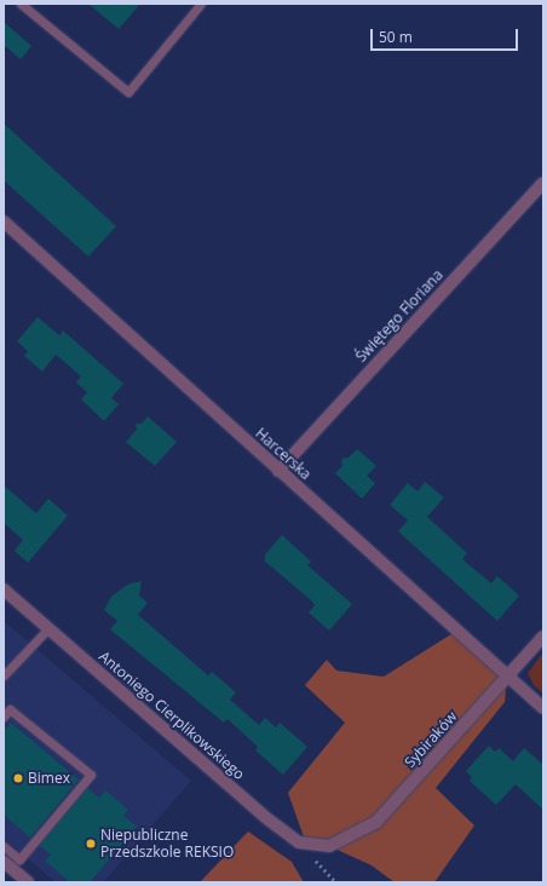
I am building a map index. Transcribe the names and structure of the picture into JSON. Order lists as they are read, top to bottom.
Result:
{
  "streets": {
    "street": [
      "Świętego Floriana",
      "Harcerska",
      "Antoniego Cierplikowskiego",
      "Sybiraków"
    ]
  },
  "crossings": [
    ["Świętego Floriana", "Harcerska"],
    ["Harcerska", "Sybiraków"],
    ["Antoniego Cierplikowskiego", "Sybiraków"]
  ],
  "places": ["Bimex", "Niepubliczne Przedszkole REKSIO"],
  "scale_bar": "50 m"
}
